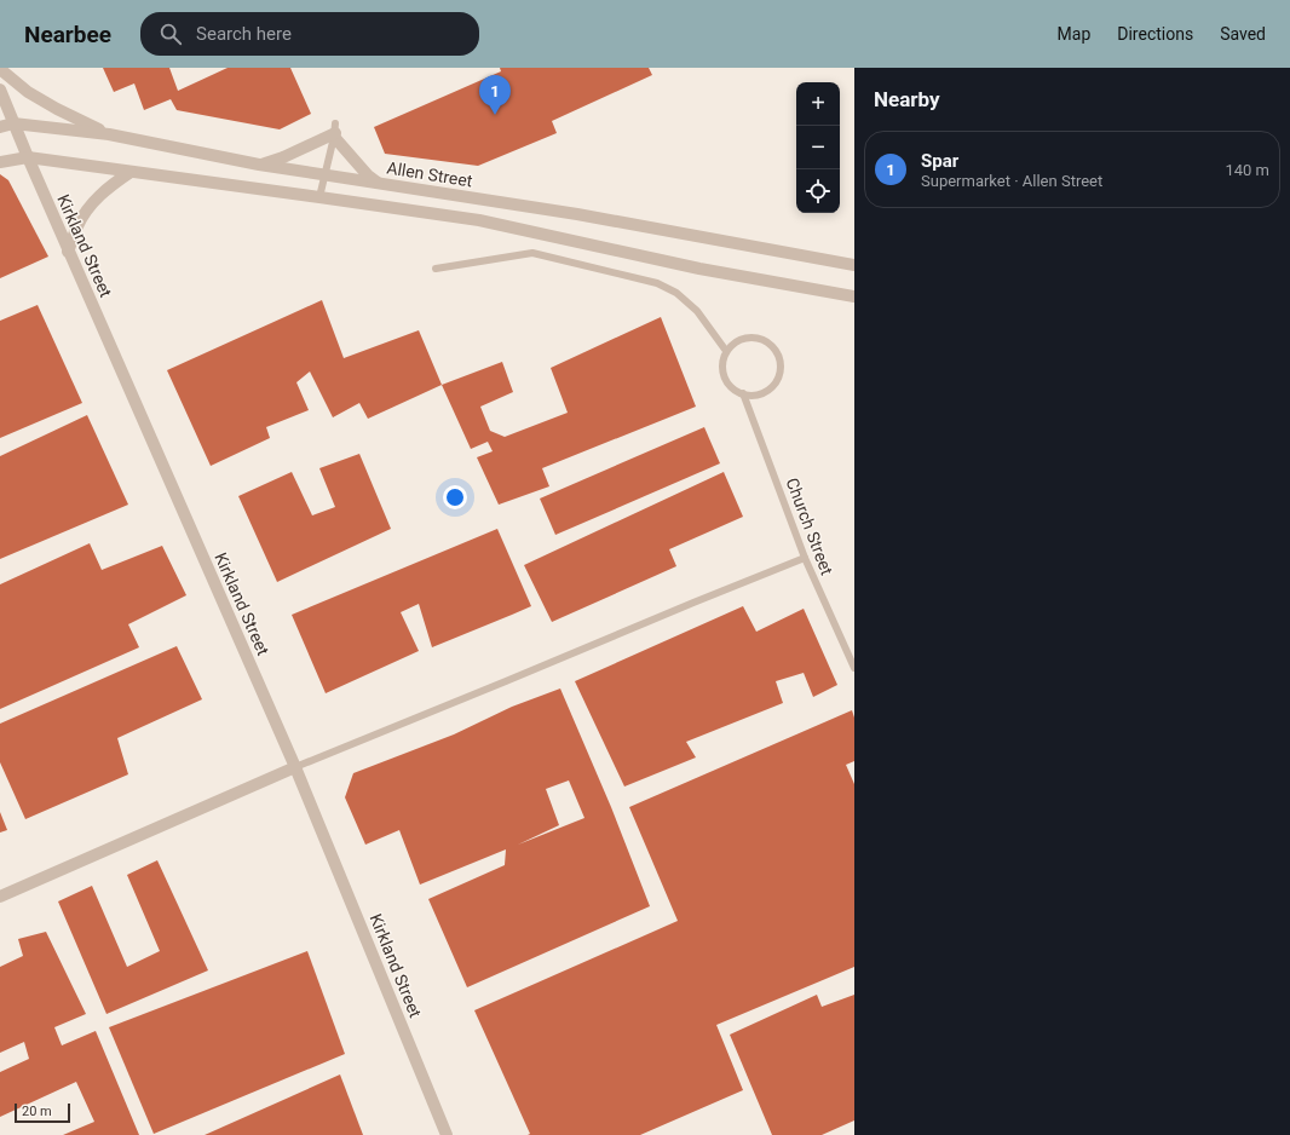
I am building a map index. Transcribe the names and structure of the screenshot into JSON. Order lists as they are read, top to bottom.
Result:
{
  "streets": {
    "street": ["Allen Street", "Kirkland Street"],
    "lane": ["Church Street"]
  },
  "crossings": [
    ["Allen Street", "Kirkland Street"]
  ],
  "scale_bar": "20 m",
  "page": {
    "header": "Nearbee",
    "search": "Search here",
    "nav": ["Map", "Directions", "Saved"],
    "heading": "Nearby",
    "pins": "1",
    "map_buttons": ["+", "−"],
    "list": [
      {
        "mark": "1",
        "name": "Spar",
        "note": "Supermarket · Allen Street",
        "value": "140 m"
      }
    ],
    "scale": "20 m"
  }
}
